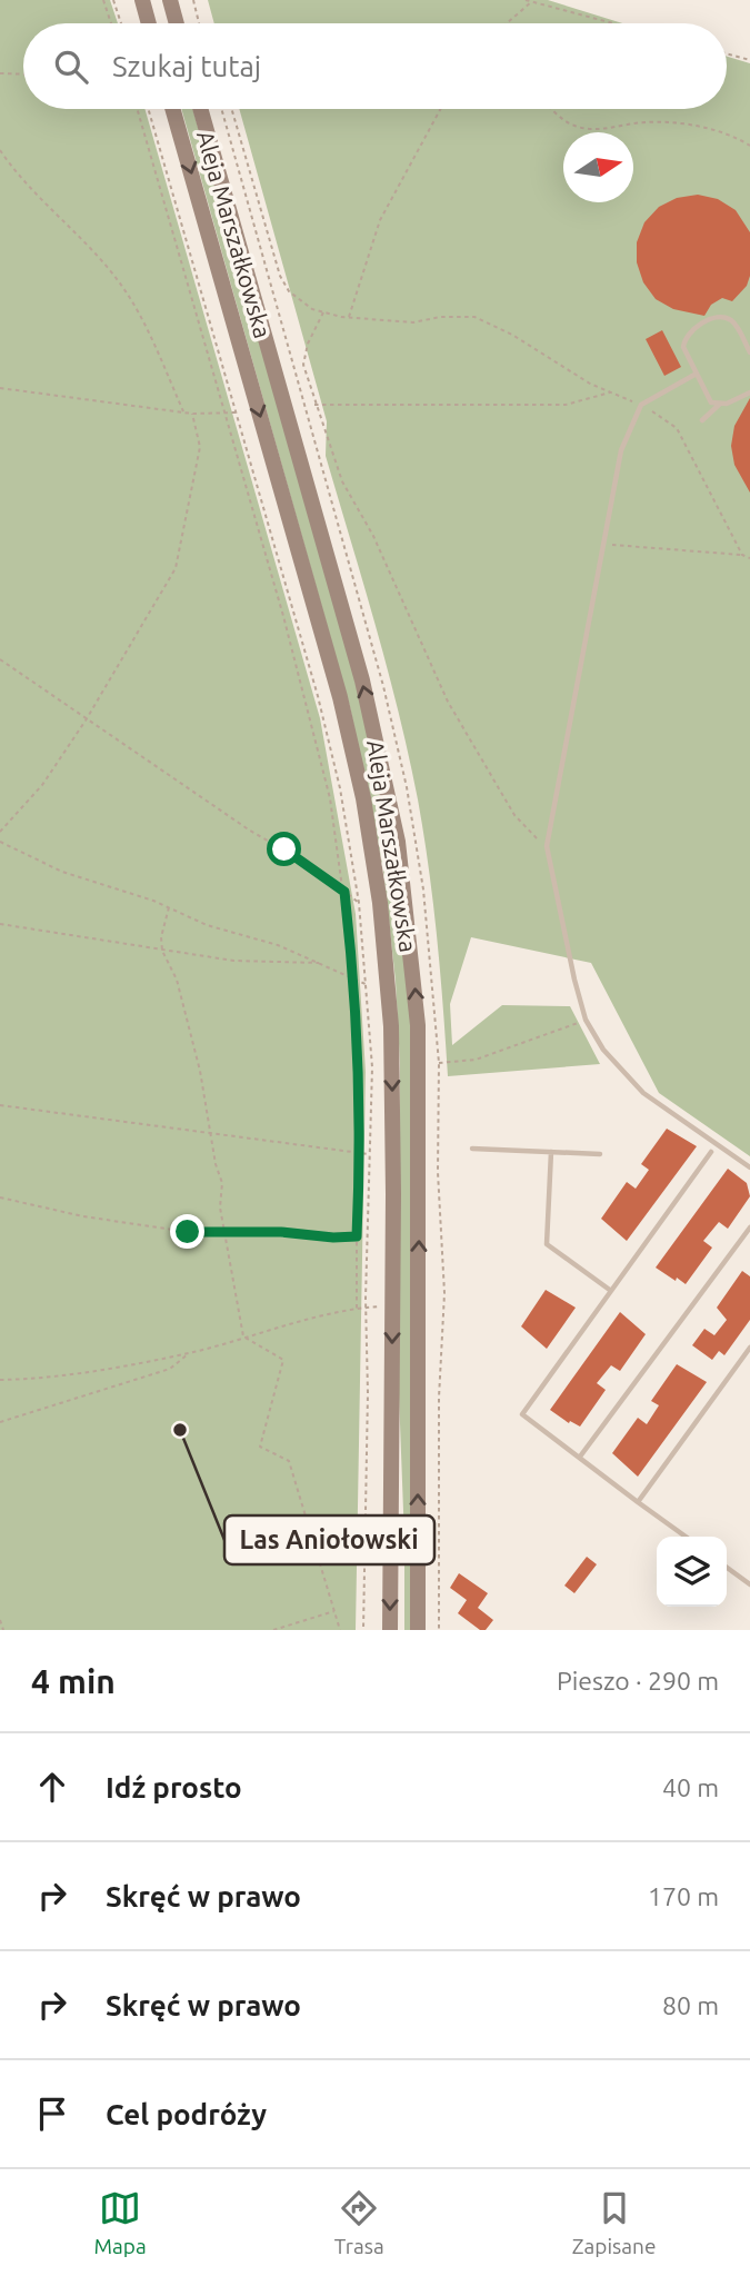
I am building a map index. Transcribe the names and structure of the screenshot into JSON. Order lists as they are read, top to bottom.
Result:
{
  "streets": {
    "main road": ["Aleja Marszałkowska"]
  },
  "places": ["Las Aniołowski"],
  "north": "right",
  "page": {
    "search": "Szukaj tutaj",
    "heading": ["4 min", "Pieszo · 290 m"],
    "list": [
      ["Idź prosto", "40 m"],
      ["Skręć w prawo", "170 m"],
      ["Skręć w prawo", "80 m"],
      "Cel podróży"
    ],
    "nav": ["Mapa", "Trasa", "Zapisane"]
  }
}
